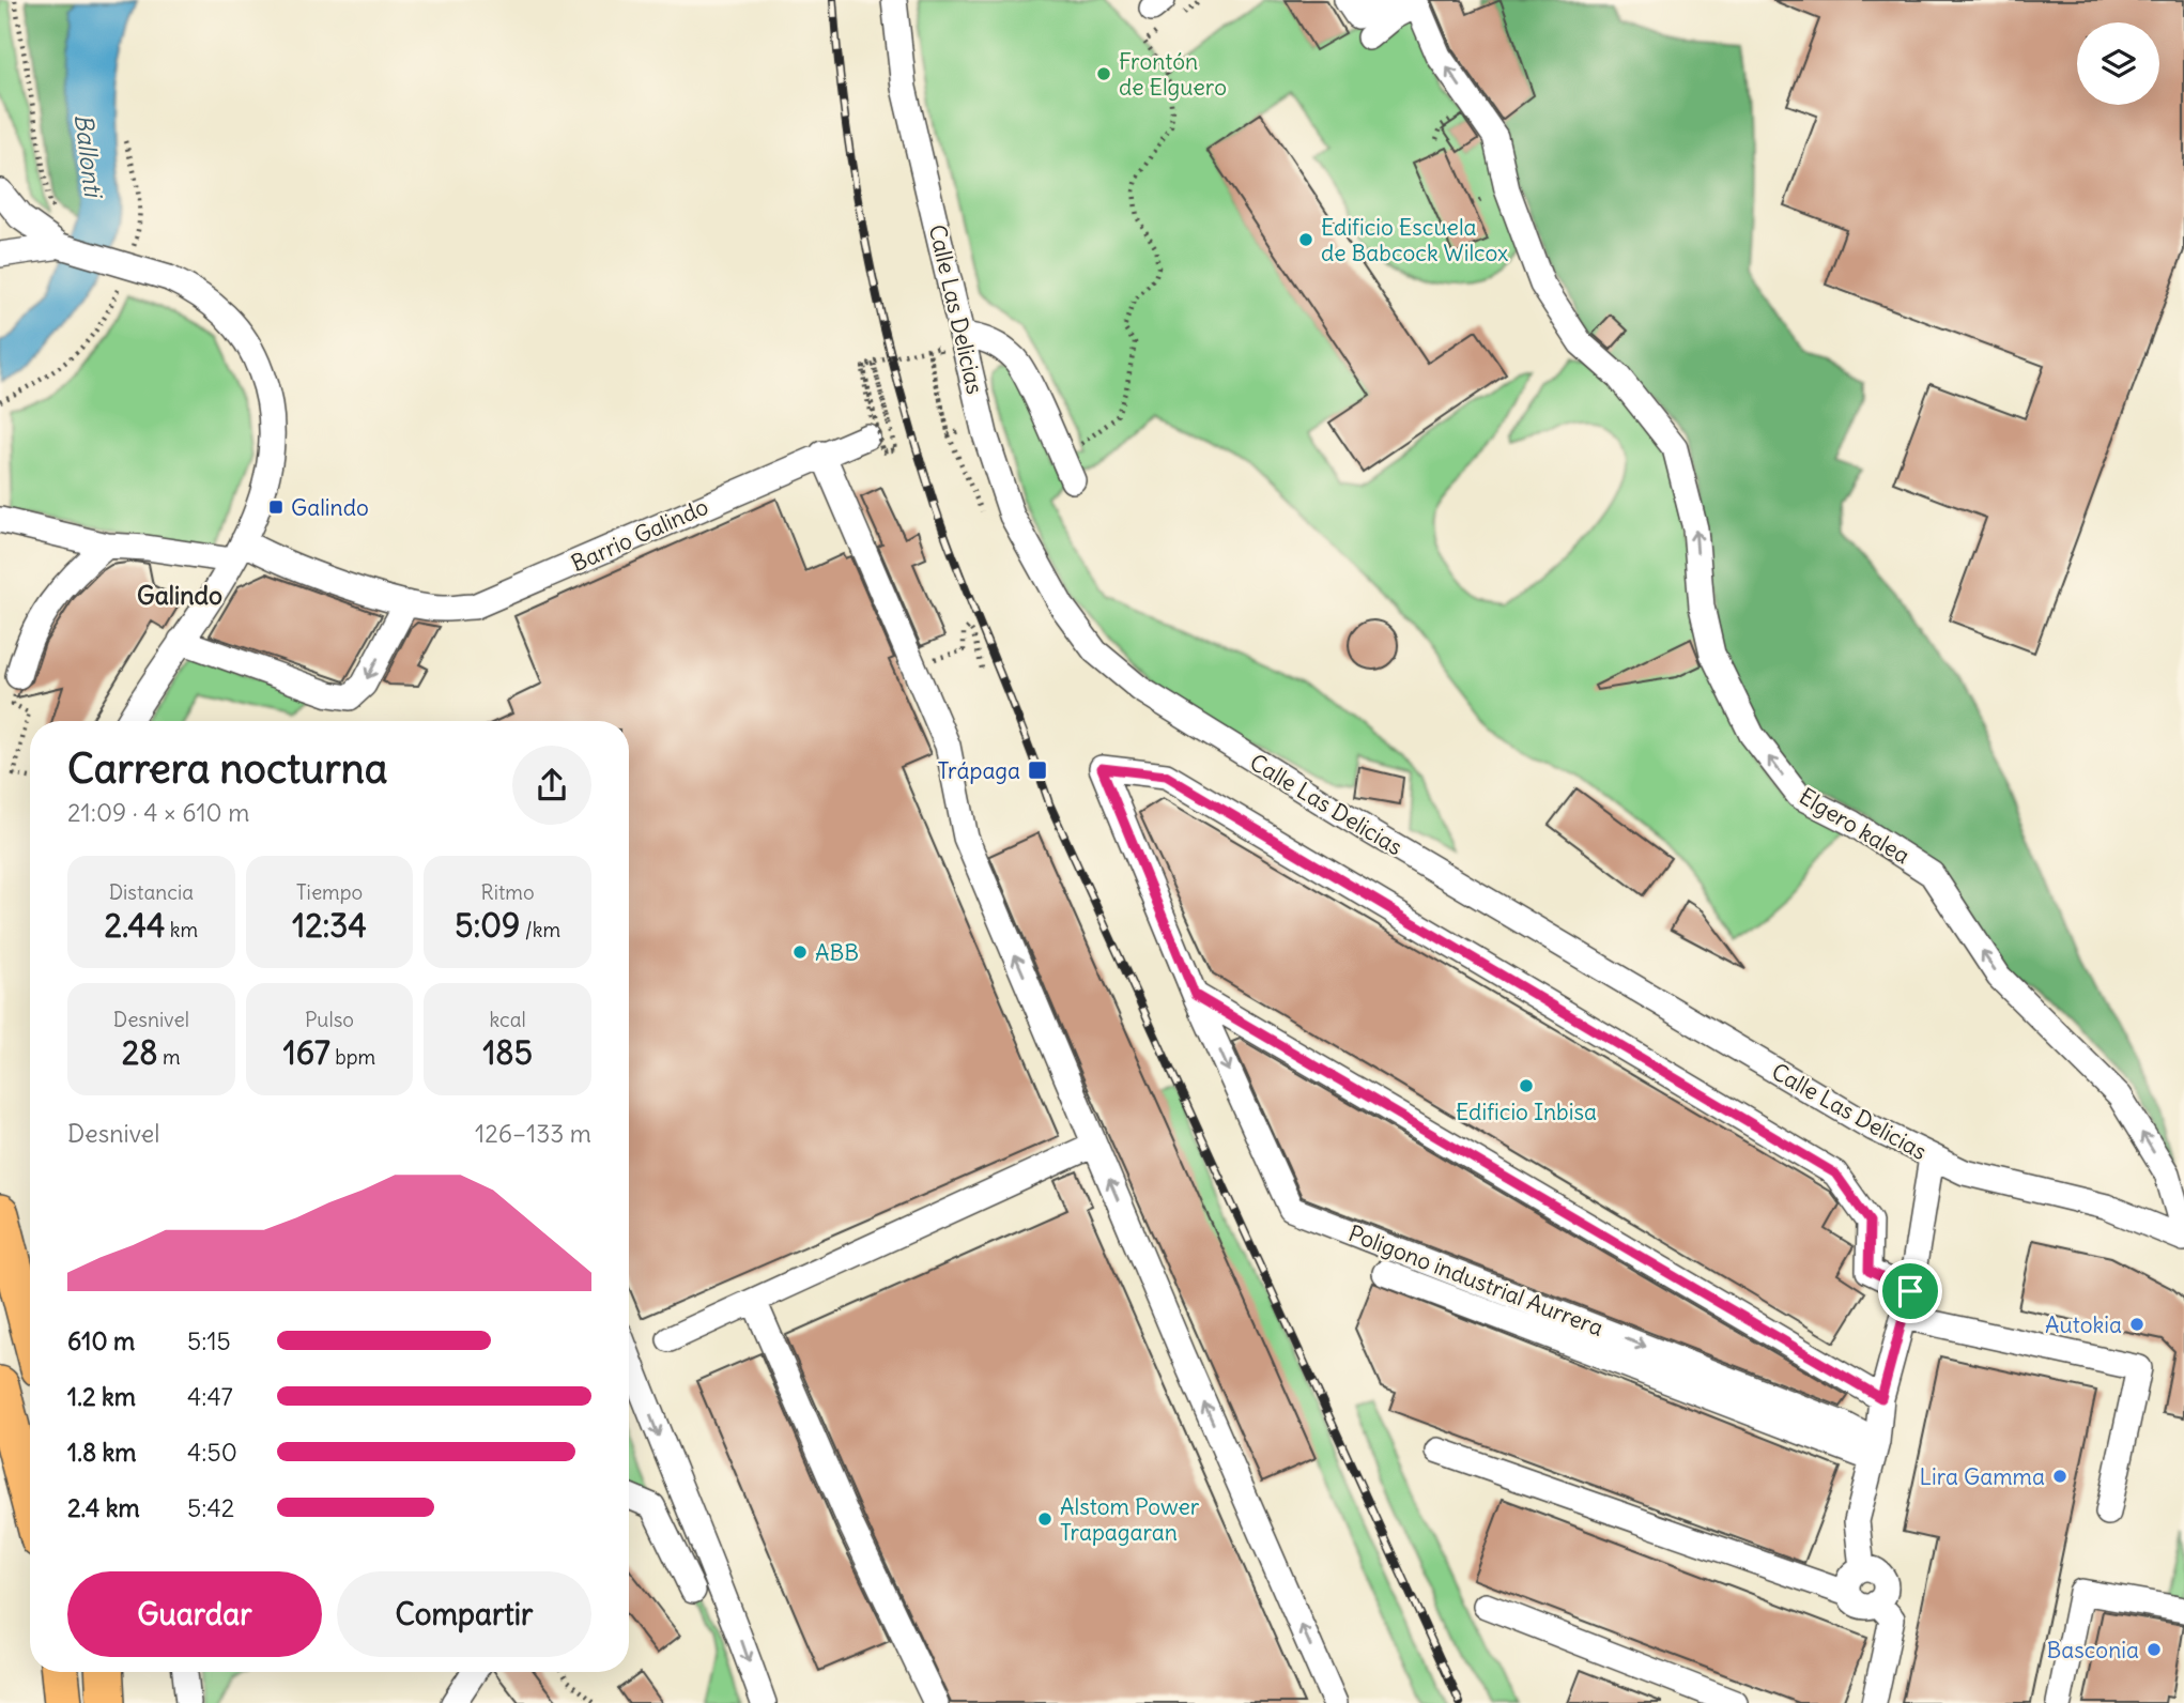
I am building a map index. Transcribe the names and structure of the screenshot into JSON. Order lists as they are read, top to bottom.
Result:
{
  "streets": {
    "street": [
      "Calle Las Delicias",
      "Barrio Galindo",
      "Elgero kalea",
      "Poligono industrial Aurrera"
    ]
  },
  "crossings": [
    ["Calle Las Delicias", "Elgero kalea"]
  ],
  "one_way": ["Elgero kalea"],
  "districts": ["Galindo"],
  "water": ["Ballonti"],
  "places": {
    "other": [
      "Frontón de Elguero",
      "Edificio Escuela de Babcock Wilcox",
      "ABB",
      "Edificio Inbisa",
      "Autokia",
      "Lira Gamma",
      "Alstom Power Trapagaran",
      "Basconia"
    ],
    "transit": ["Galindo", "Trápaga"]
  },
  "page": {
    "heading": ["Carrera nocturna", "21:09 · 4 × 610 m"],
    "stats": [
      ["Distancia", "2.44 km"],
      ["Tiempo", "12:34"],
      ["Ritmo", "5:09 /km"],
      ["Desnivel", "28 m"],
      ["Pulso", "167 bpm"],
      ["kcal", "185"]
    ],
    "chart": ["Desnivel", "126–133 m"],
    "list": [
      {
        "name": "610 m",
        "note": "5:15"
      },
      {
        "name": "1.2 km",
        "note": "4:47"
      },
      {
        "name": "1.8 km",
        "note": "4:50"
      },
      {
        "name": "2.4 km",
        "note": "5:42"
      }
    ],
    "buttons": ["Guardar", "Compartir"]
  }
}
